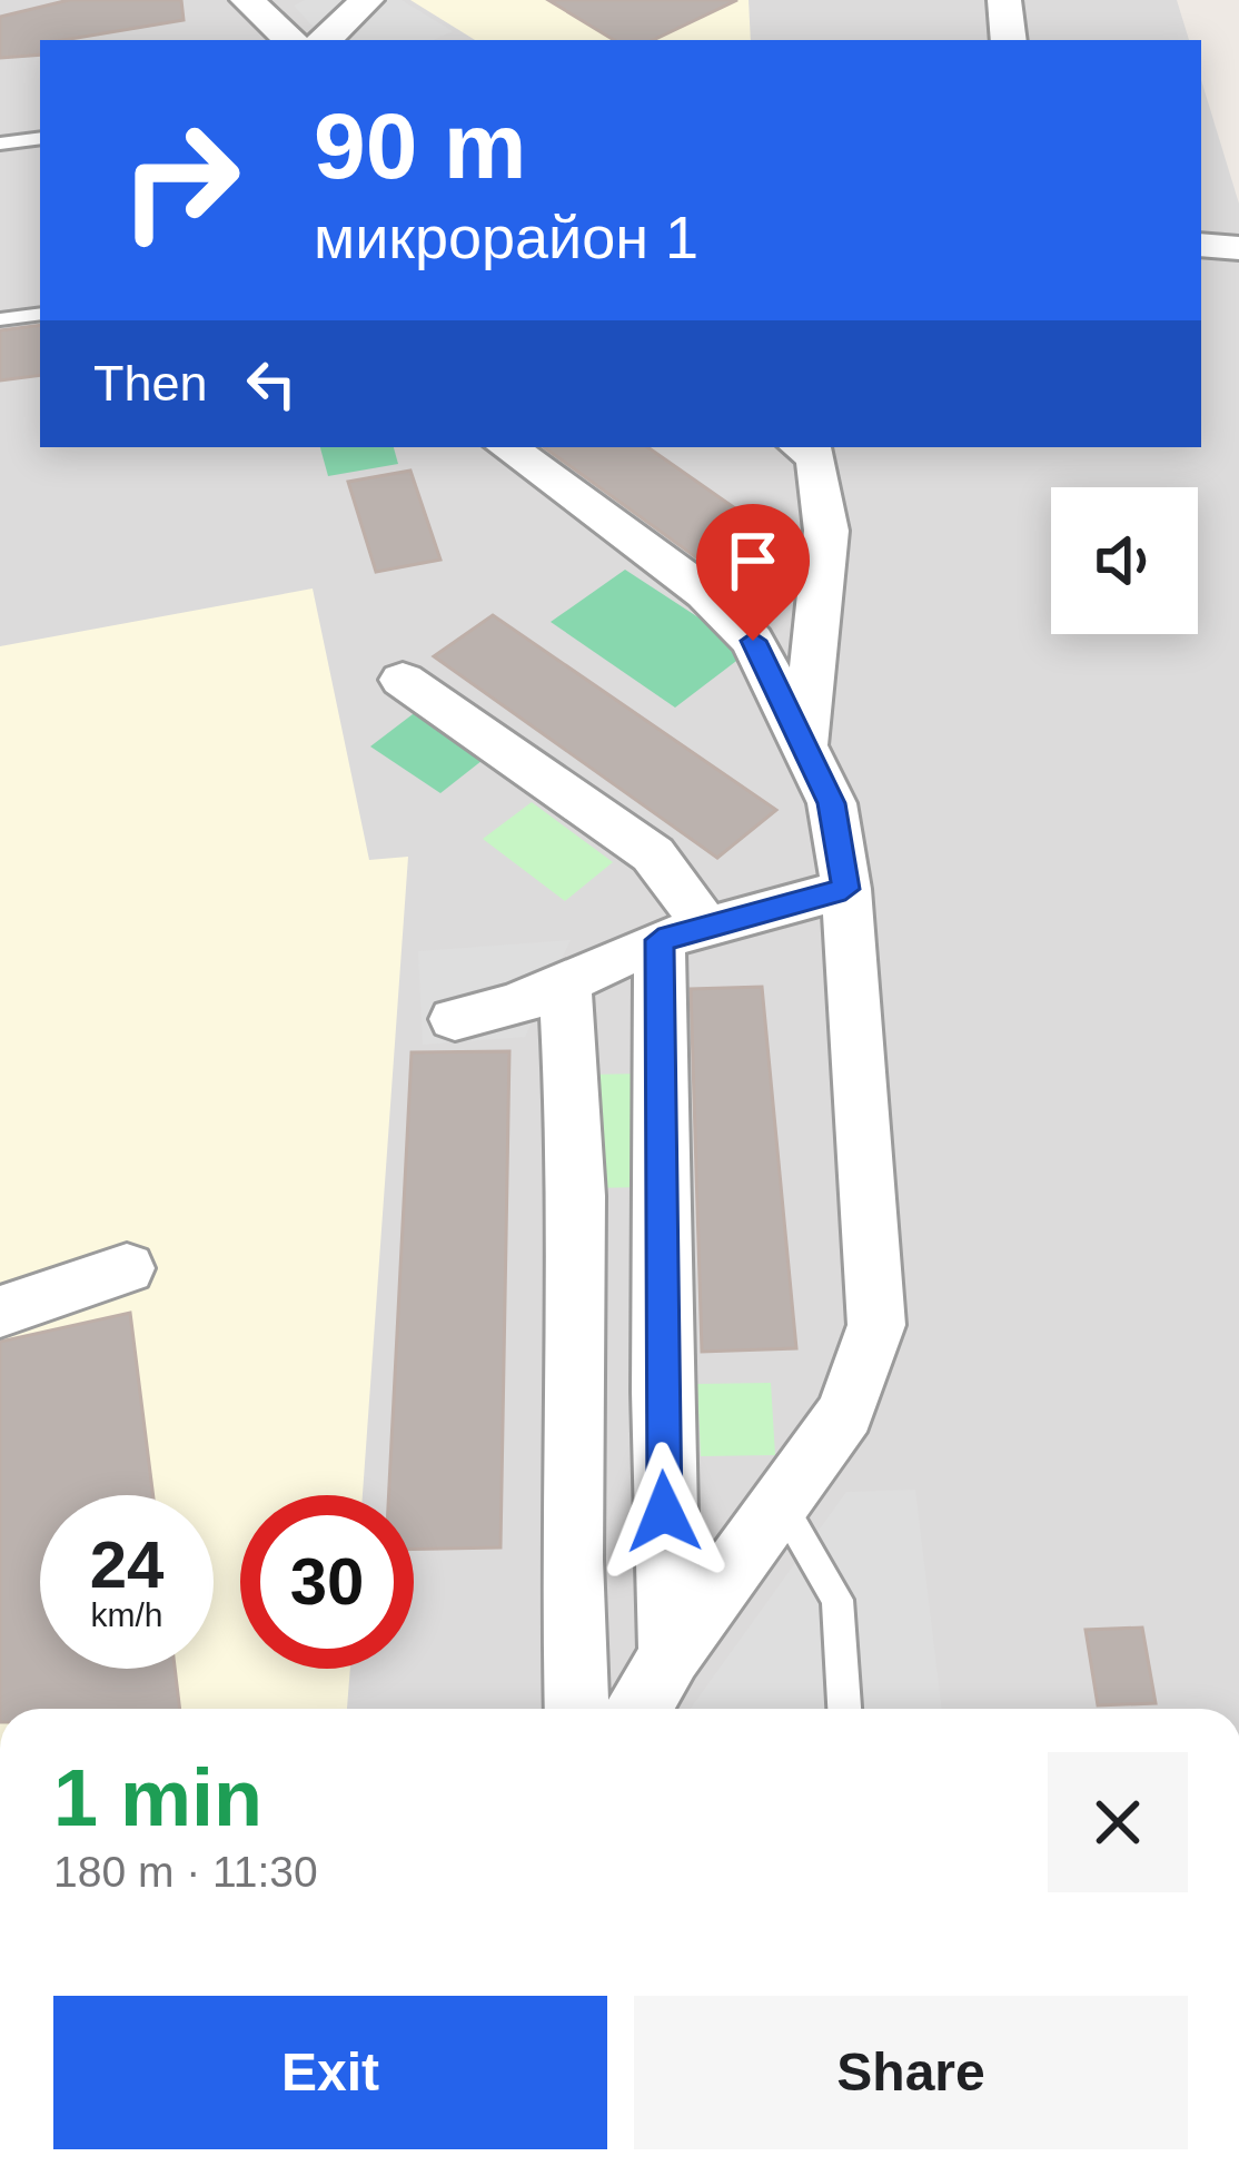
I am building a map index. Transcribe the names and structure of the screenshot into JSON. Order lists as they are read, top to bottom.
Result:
{
  "page": {
    "turn": ["90 m", "микрорайон 1"],
    "then": "Then",
    "speed": "24 km/h",
    "limit": "30",
    "heading": ["1 min", "180 m · 11:30"],
    "buttons": ["Exit", "Share"]
  }
}
